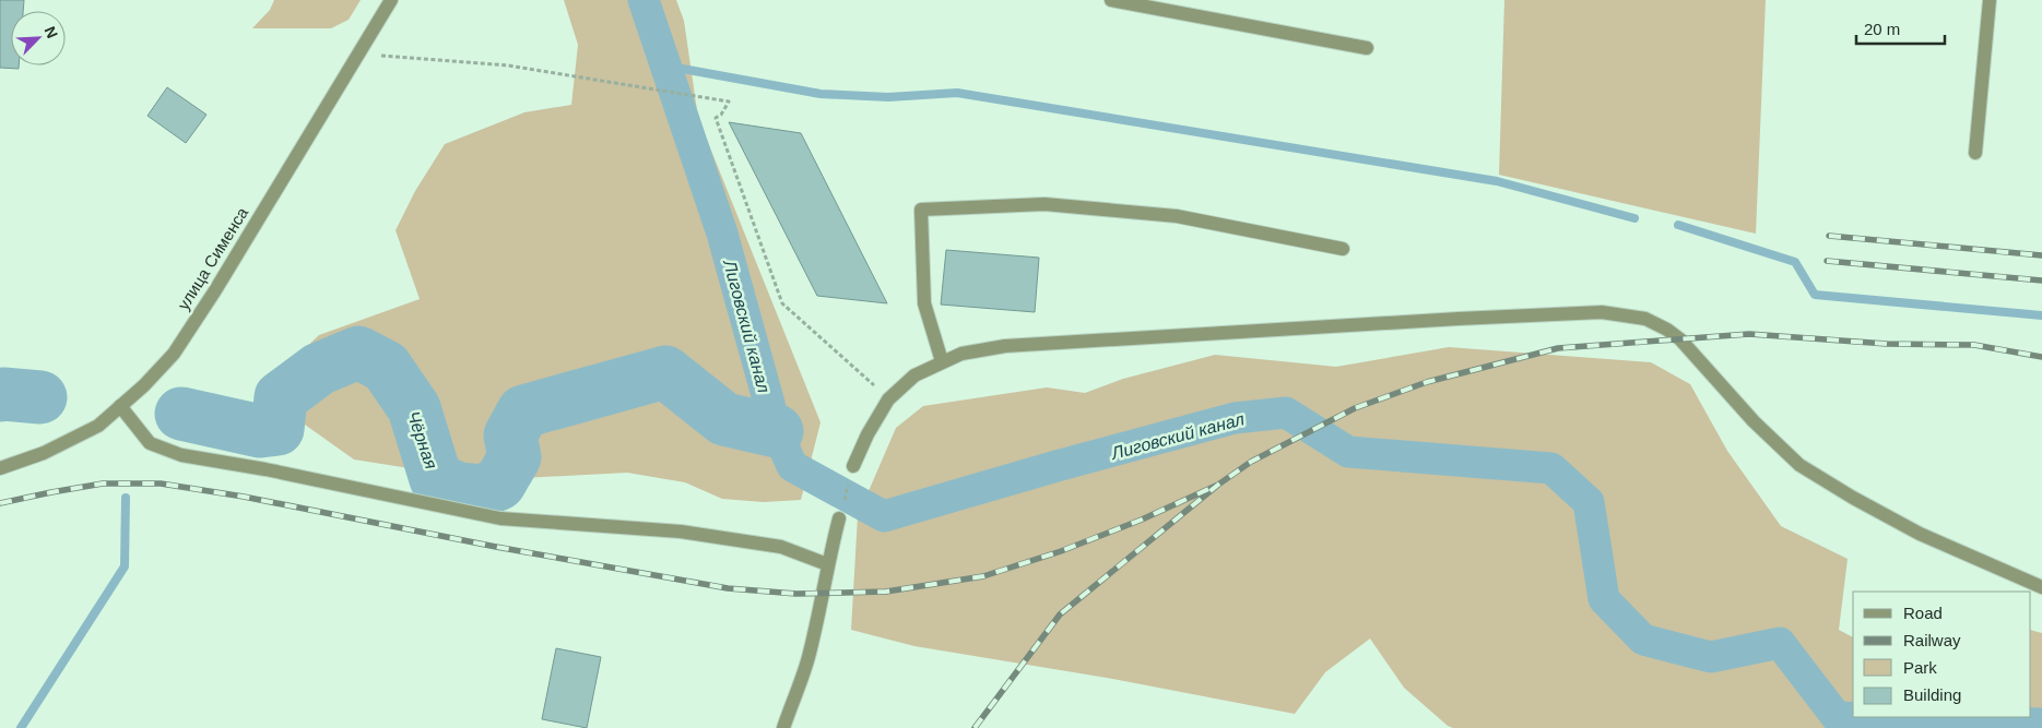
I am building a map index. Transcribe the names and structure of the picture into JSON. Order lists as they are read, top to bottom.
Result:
{
  "streets": {
    "street": ["улица Сименса"]
  },
  "water": ["Лиговский канал", "Чёрная"],
  "legend": [
    "Road",
    "Railway",
    "Park",
    "Building"
  ],
  "scale_bar": "20 m",
  "north": "top right"
}
